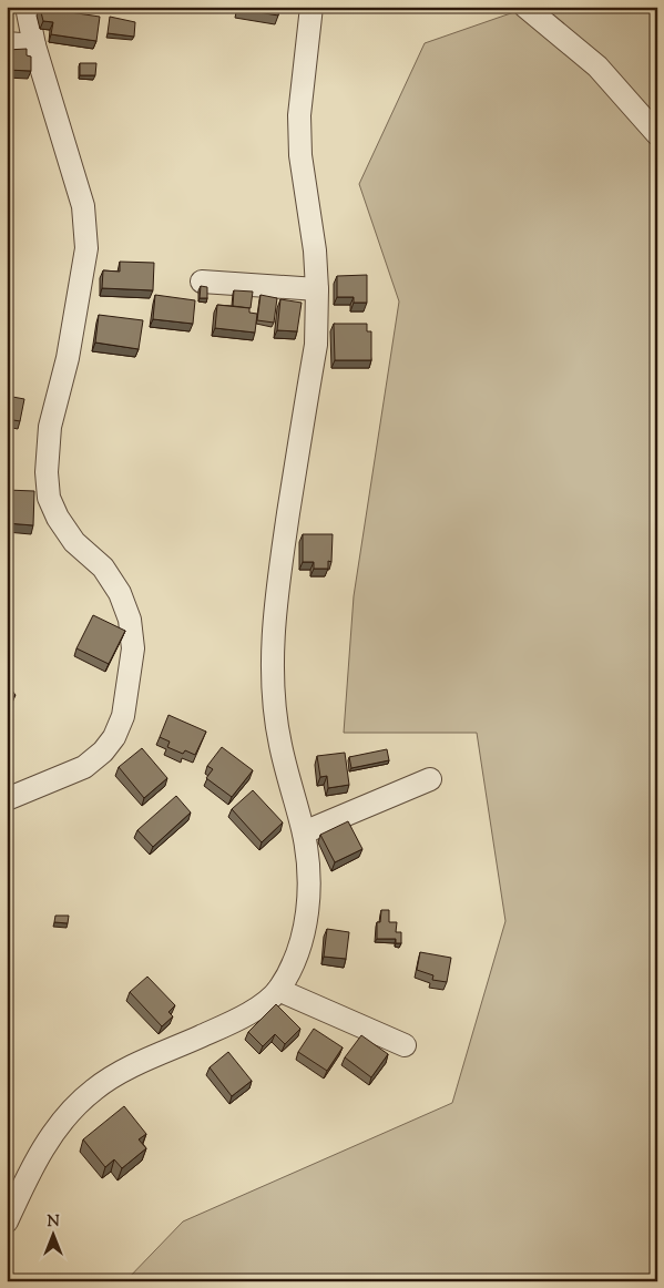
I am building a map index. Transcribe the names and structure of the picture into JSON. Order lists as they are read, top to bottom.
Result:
{
  "north": "top"
}
